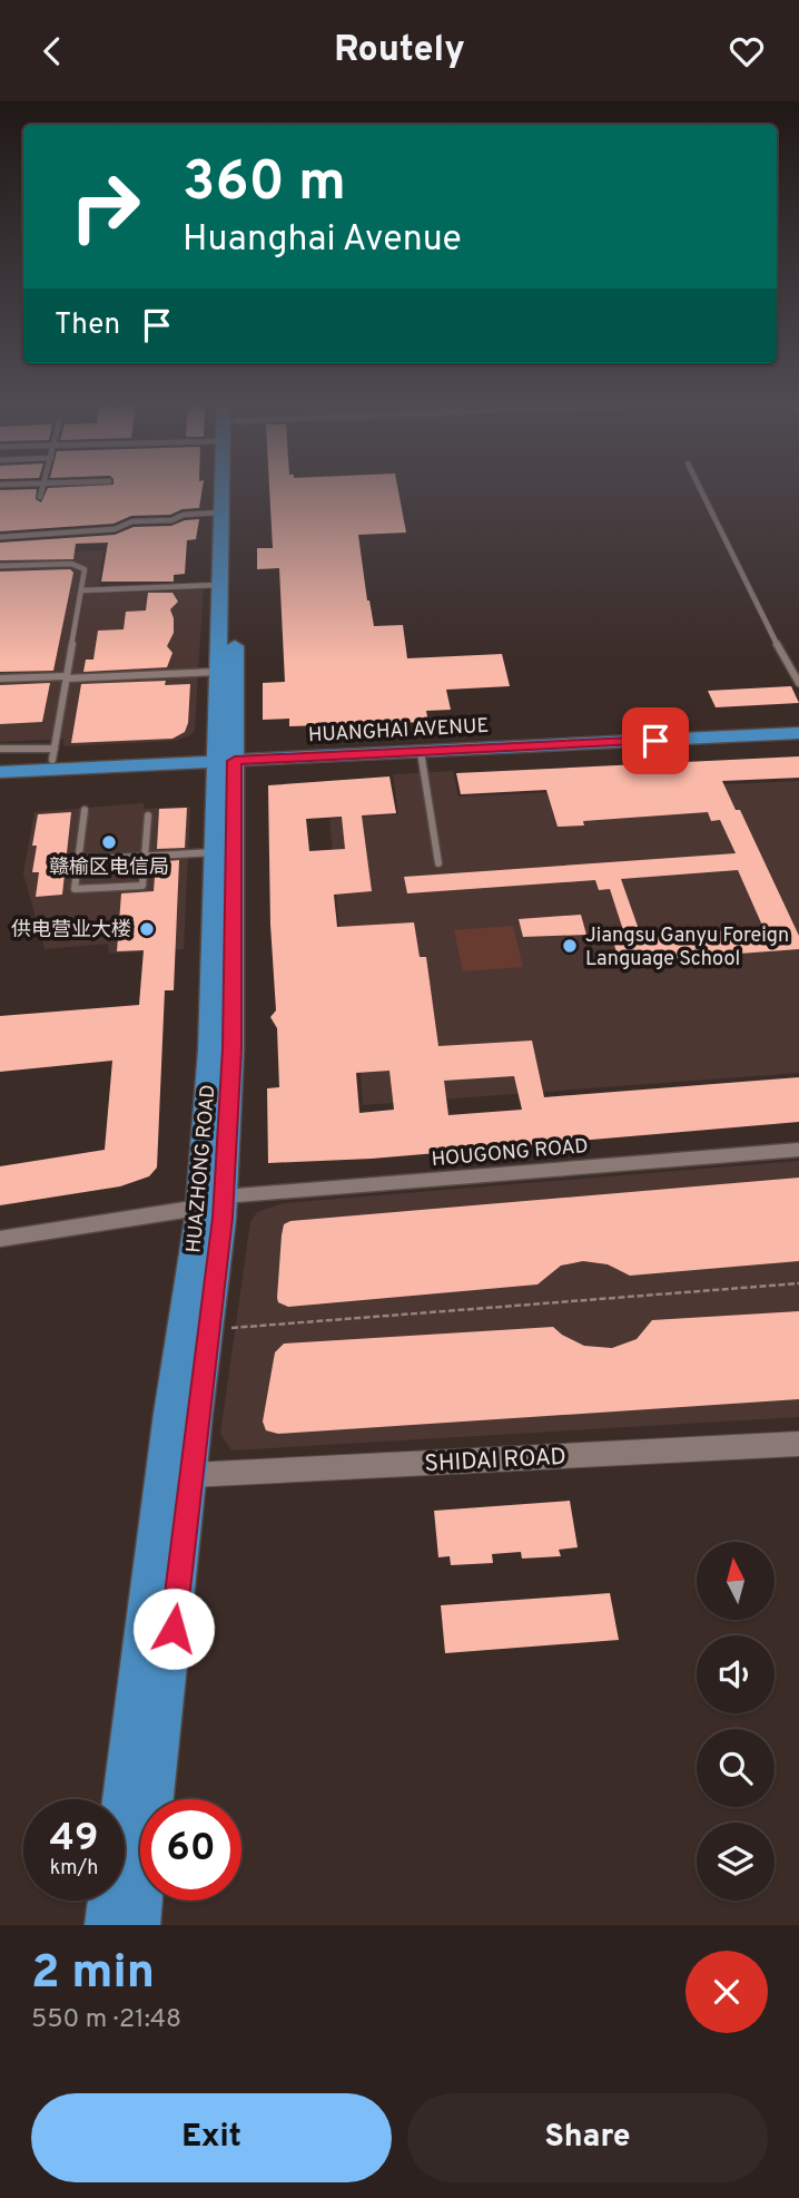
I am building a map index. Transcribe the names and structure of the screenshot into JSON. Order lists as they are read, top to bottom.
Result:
{
  "streets": {
    "main road": ["HUANGHAI AVENUE", "HUAZHONG ROAD"],
    "street": ["HOUGONG ROAD", "SHIDAI ROAD"]
  },
  "crossings": [
    ["HUANGHAI AVENUE", "HUAZHONG ROAD"],
    ["HOUGONG ROAD", "HUAZHONG ROAD"],
    ["HUAZHONG ROAD", "SHIDAI ROAD"]
  ],
  "places": ["赣榆区电信局", "供电营业大楼", "Jiangsu Ganyu Foreign Language School"],
  "north": "top",
  "page": {
    "header": "Routely",
    "turn": ["360 m", "Huanghai Avenue"],
    "then": "Then",
    "speed": "49 km/h",
    "limit": "60",
    "heading": ["2 min", "550 m · 21:48"],
    "buttons": ["Exit", "Share"]
  }
}
